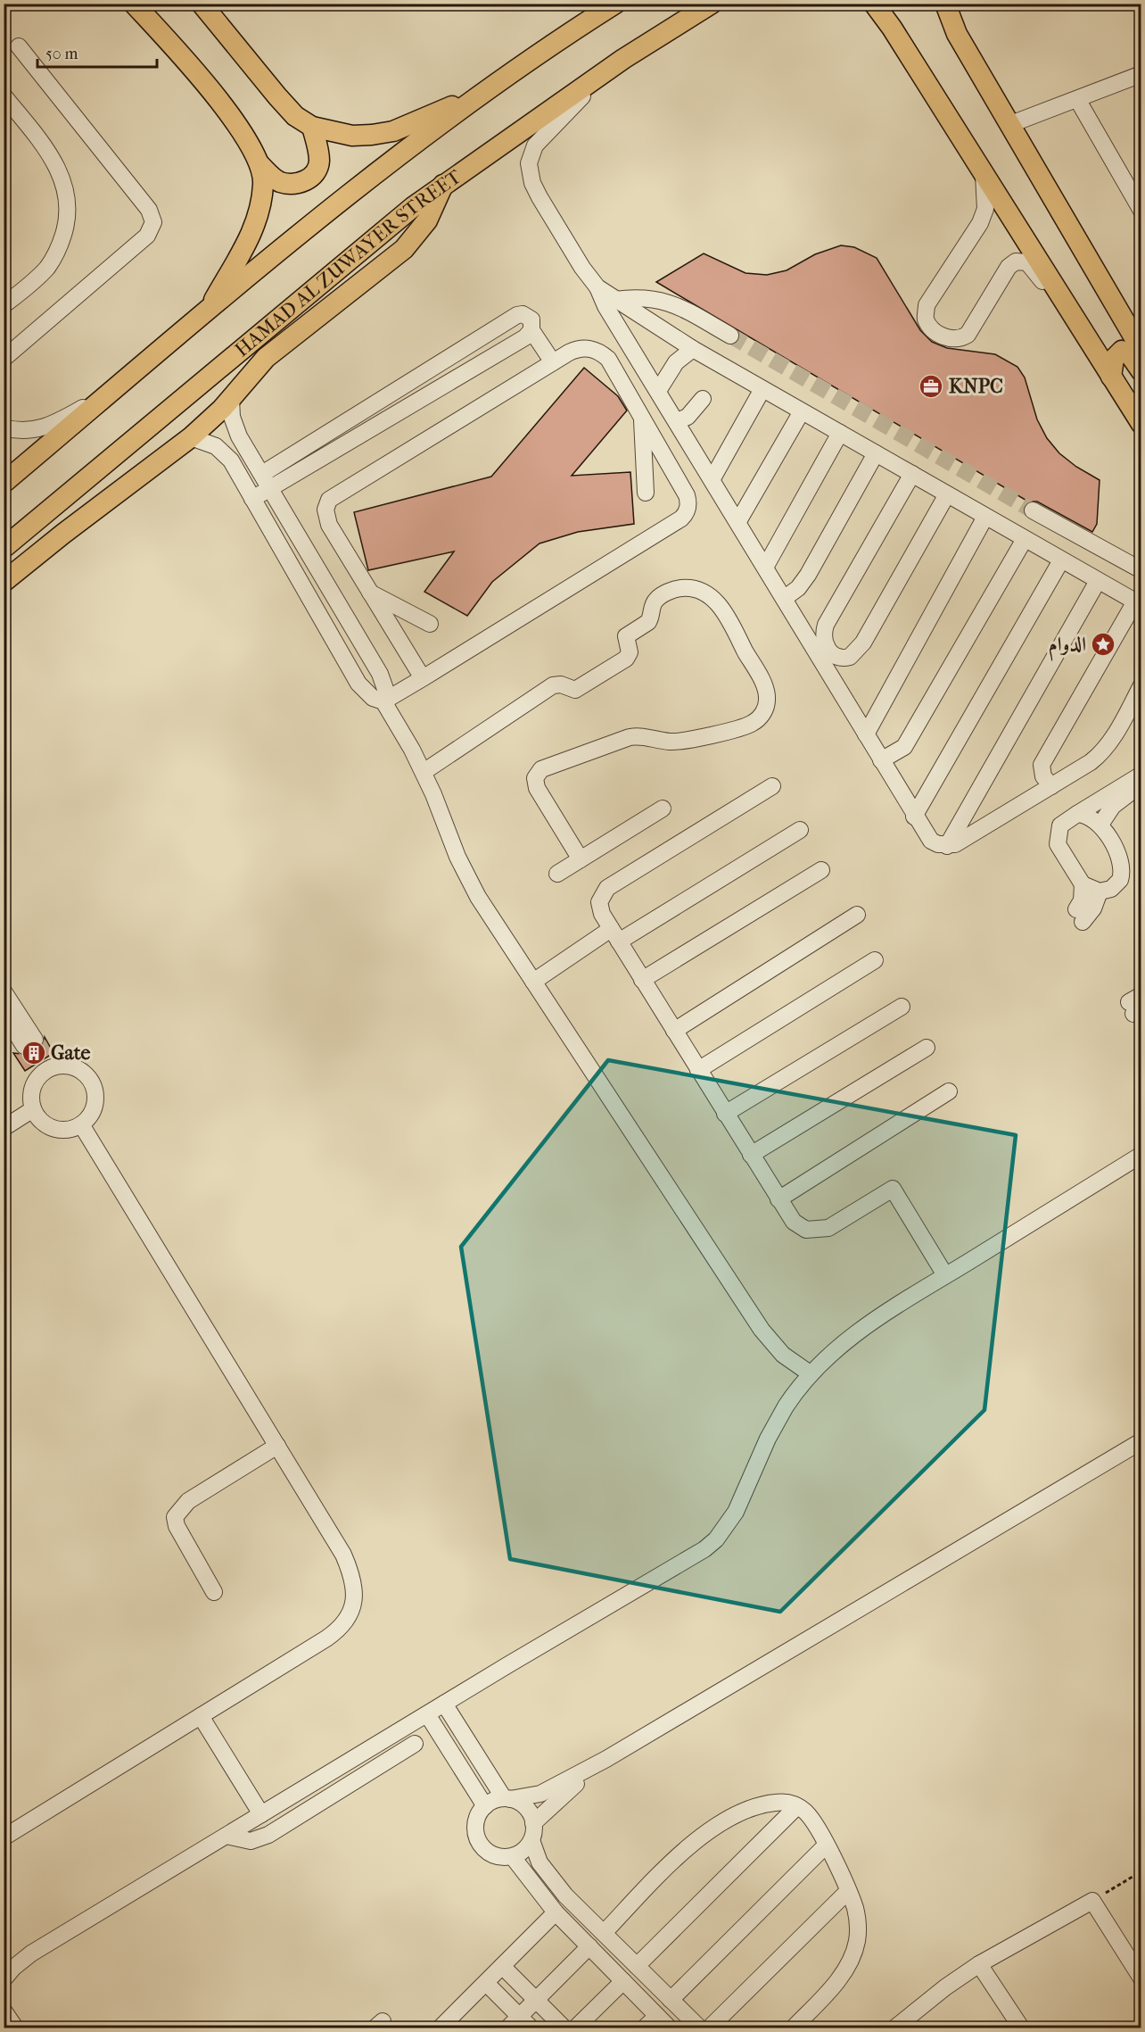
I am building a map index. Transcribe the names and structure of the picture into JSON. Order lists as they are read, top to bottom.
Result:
{
  "streets": {
    "main road": ["HAMAD AL ZUWAYER STREET"]
  },
  "places": {
    "office": ["KNPC"],
    "place": ["الدوام"],
    "building": ["Gate"]
  },
  "scale_bar": "50 m"
}
